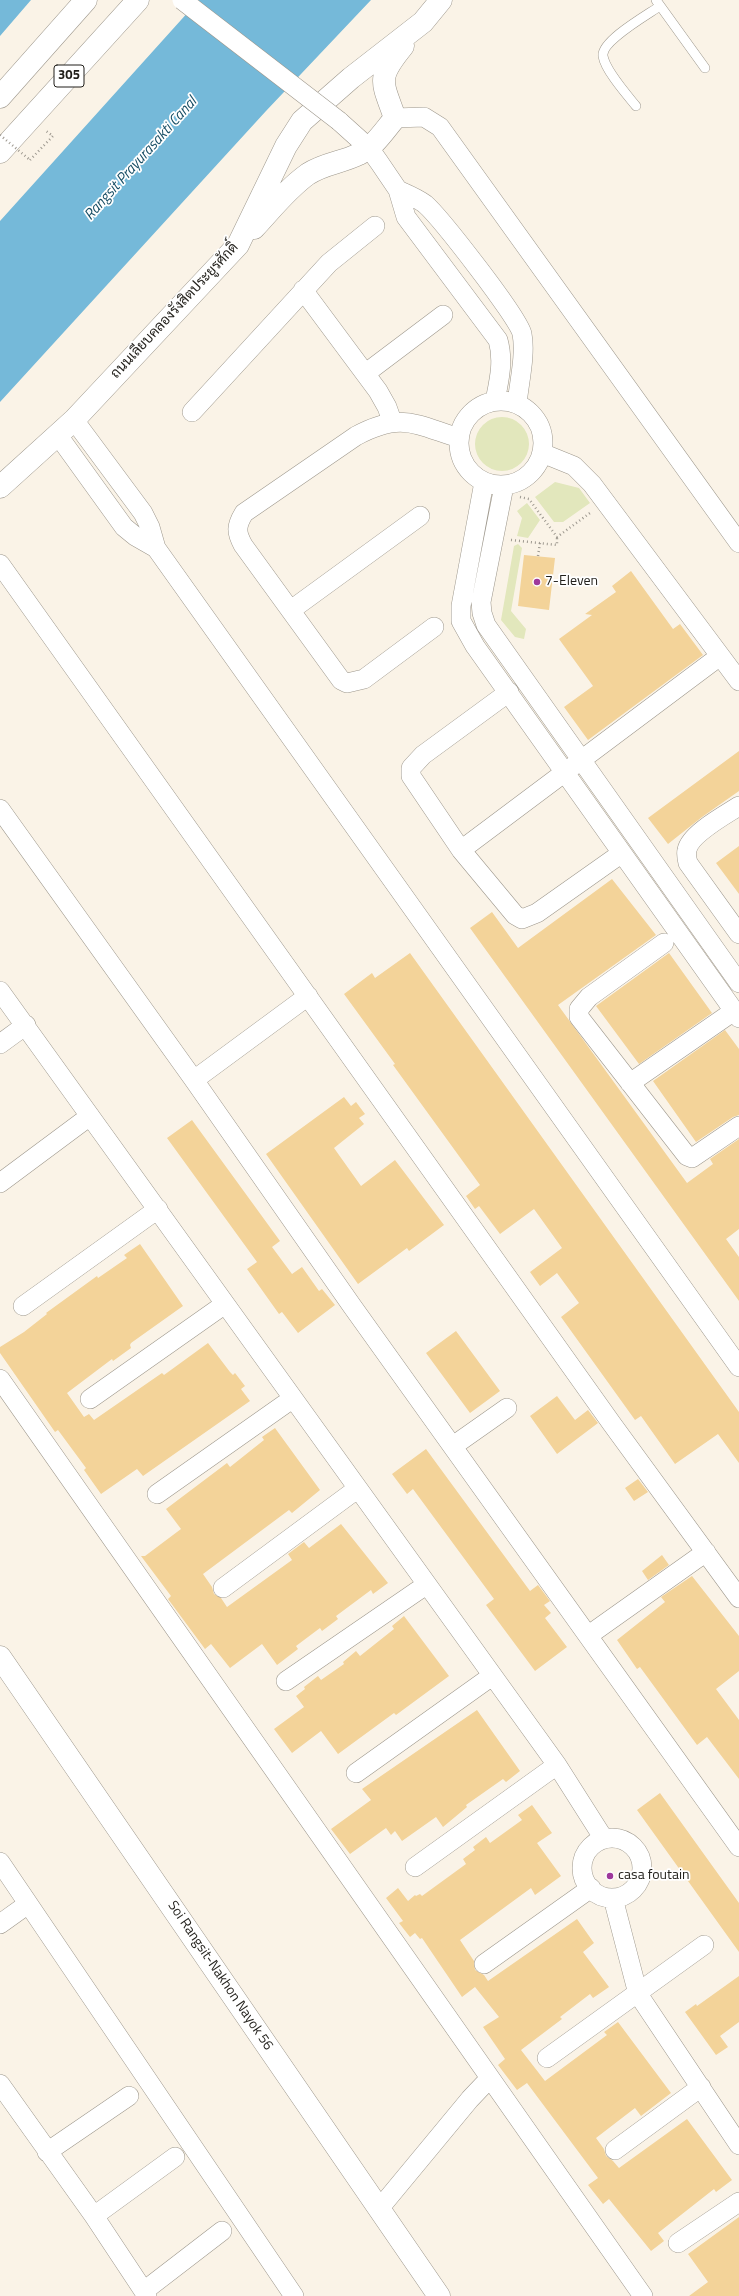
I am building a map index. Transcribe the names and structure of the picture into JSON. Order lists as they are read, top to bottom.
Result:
{
  "streets": {
    "street": ["305", "ถนนเลียบคลองรังสิตประยูรศักดิ์", "Soi Rangsit-Nakhon Nayok 56"]
  },
  "water": ["Rangsit Prayurasakti Canal"],
  "places": ["7-Eleven", "casa foutain"]
}
